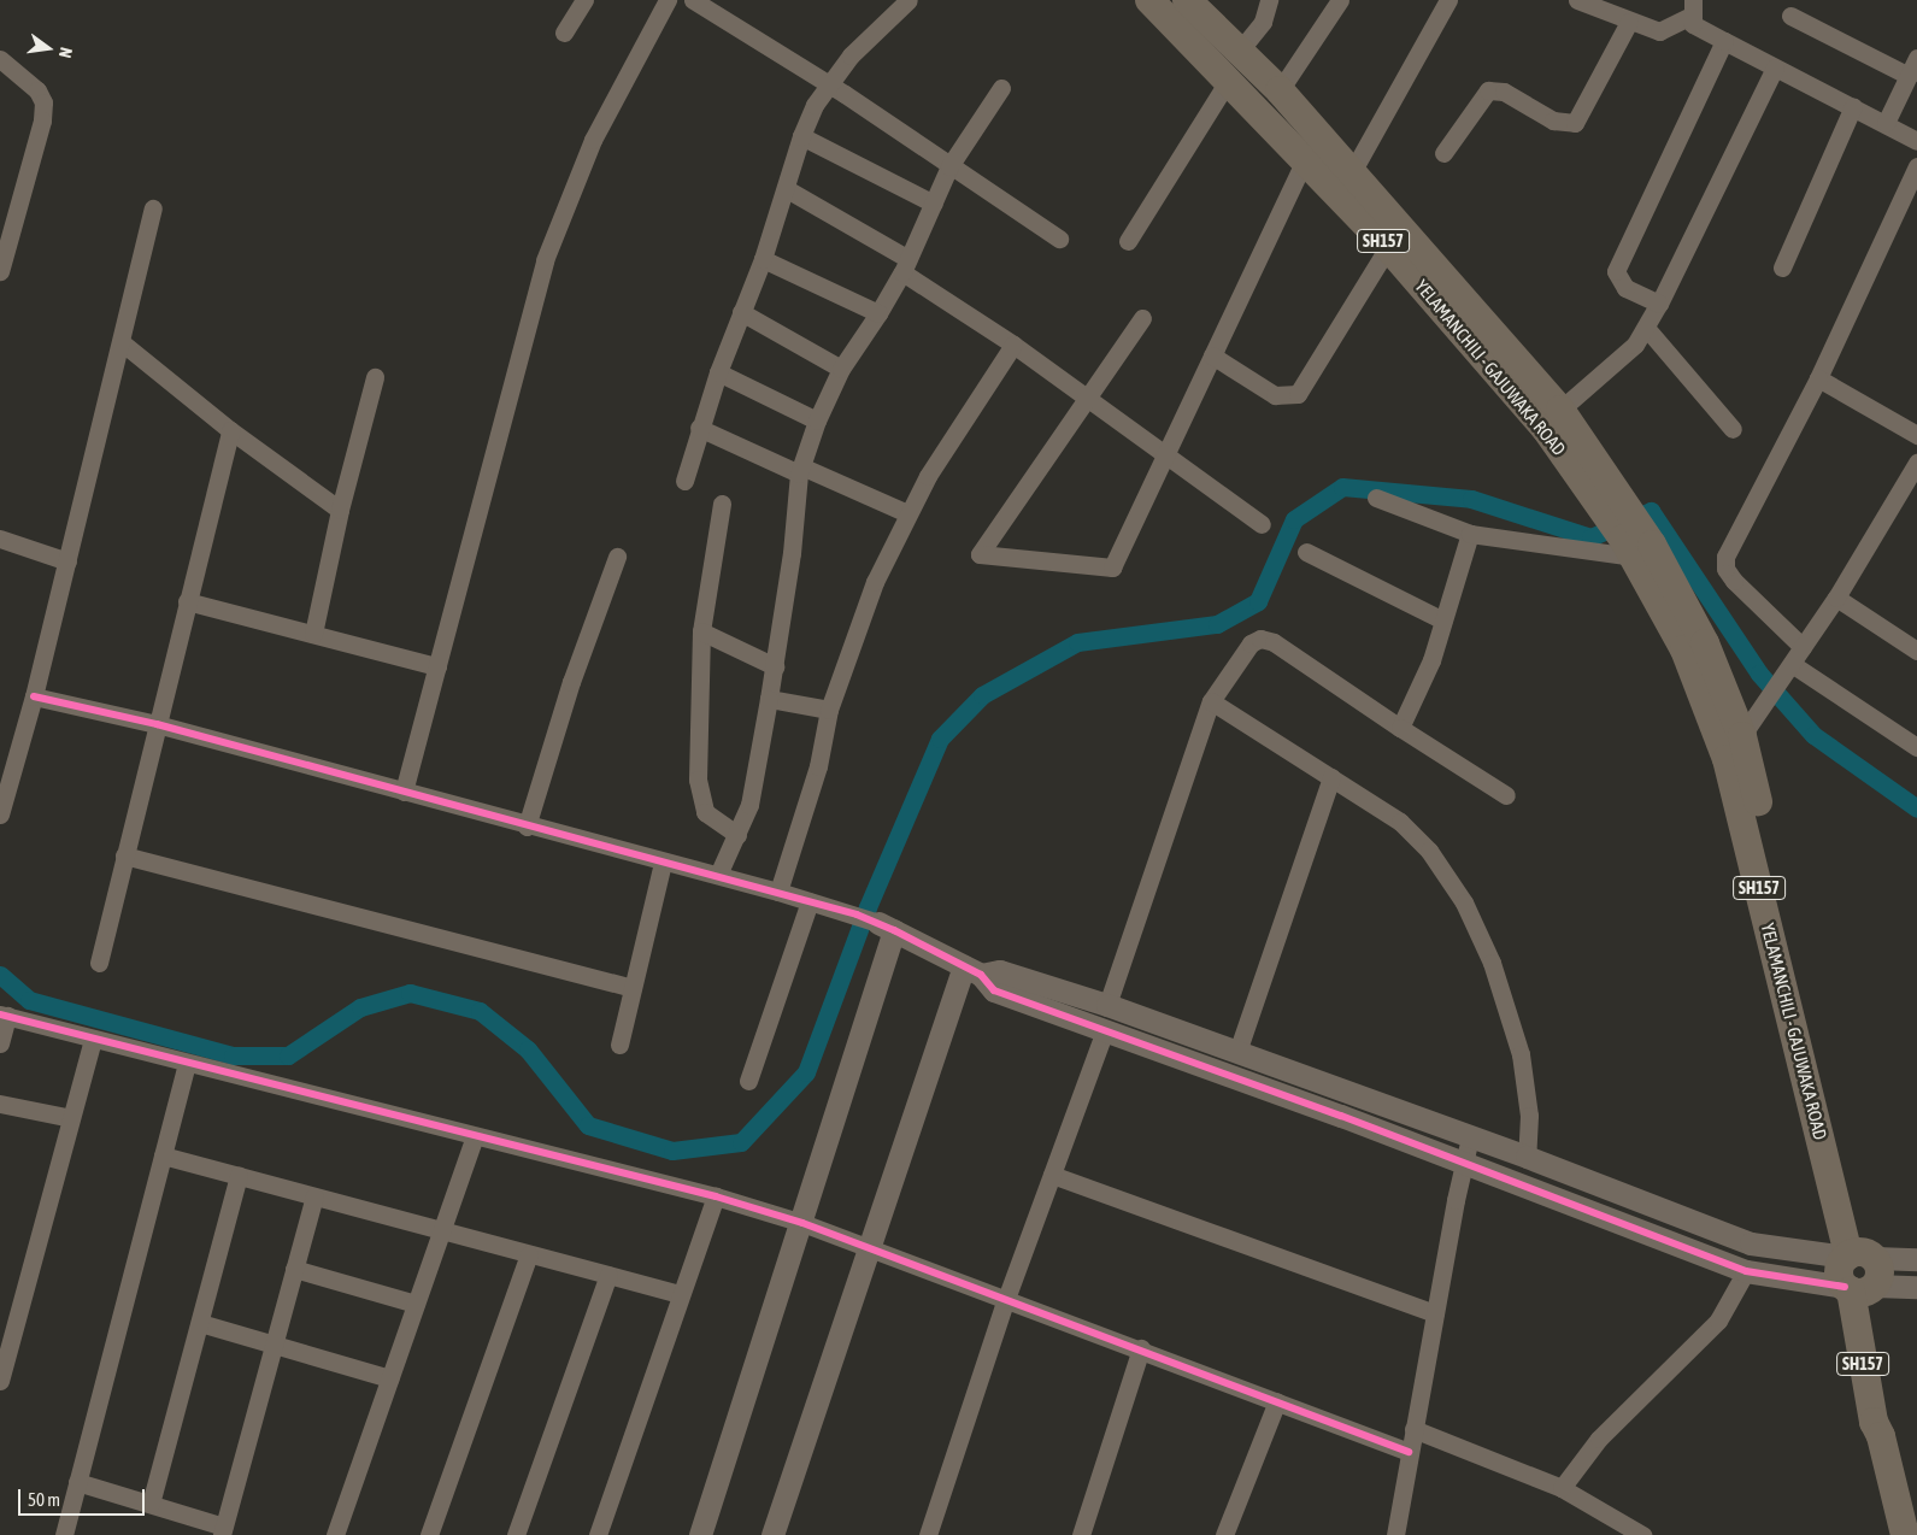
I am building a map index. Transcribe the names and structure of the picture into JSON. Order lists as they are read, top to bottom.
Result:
{
  "streets": {
    "main road": ["SH157", "YELAMANCHILI - GAJUWAKA ROAD"]
  },
  "scale_bar": "50 m",
  "north": "right"
}
